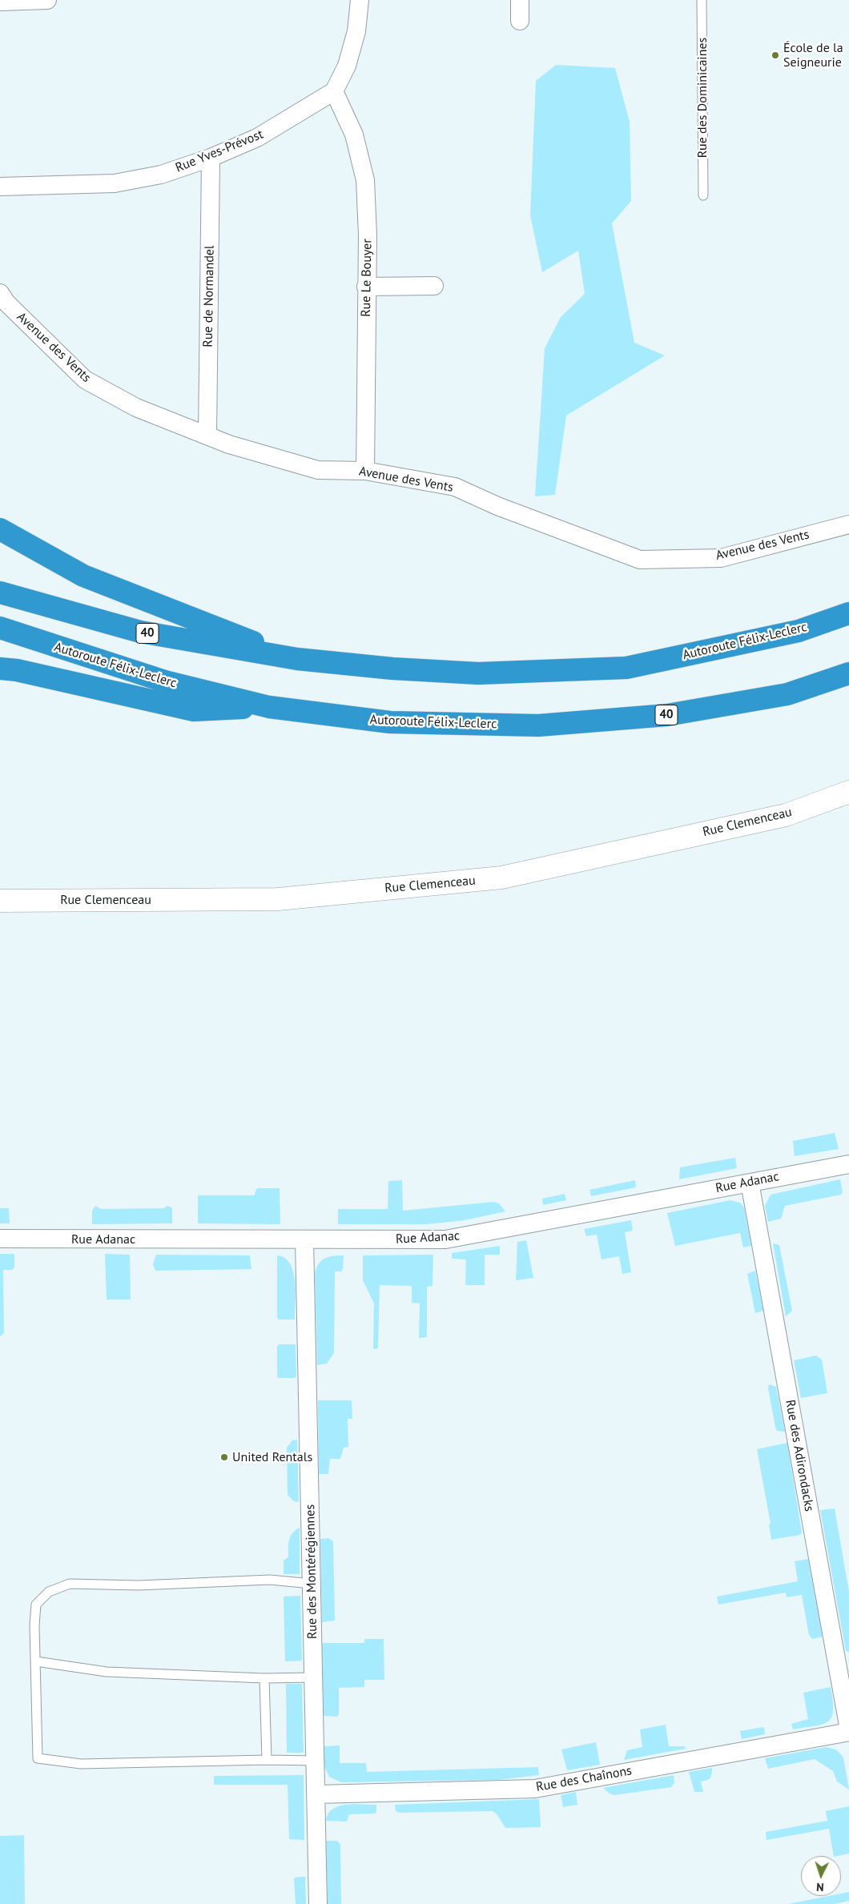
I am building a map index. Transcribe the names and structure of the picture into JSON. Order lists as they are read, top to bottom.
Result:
{
  "streets": {
    "highway": ["40", "Autoroute Félix-Leclerc"],
    "street": [
      "Rue Yves-Prévost",
      "Rue Le Bouyer",
      "Rue de Normandel",
      "Avenue des Vents",
      "Rue Clemenceau",
      "Rue Adanac",
      "Rue des Adirondacks",
      "Rue des Montérégiennes",
      "Rue des Chaînons"
    ],
    "lane": ["Rue des Dominicaines"]
  },
  "crossings": [
    ["Rue Yves-Prévost", "Rue Le Bouyer"],
    ["Rue Yves-Prévost", "Rue de Normandel"],
    ["Rue Le Bouyer", "Avenue des Vents"],
    ["Rue de Normandel", "Avenue des Vents"],
    ["Rue Adanac", "Rue des Adirondacks"],
    ["Rue Adanac", "Rue des Montérégiennes"],
    ["Rue des Adirondacks", "Rue des Chaînons"],
    ["Rue des Montérégiennes", "Rue des Chaînons"]
  ],
  "places": ["École de la Seigneurie", "United Rentals"],
  "north": "bottom"
}
